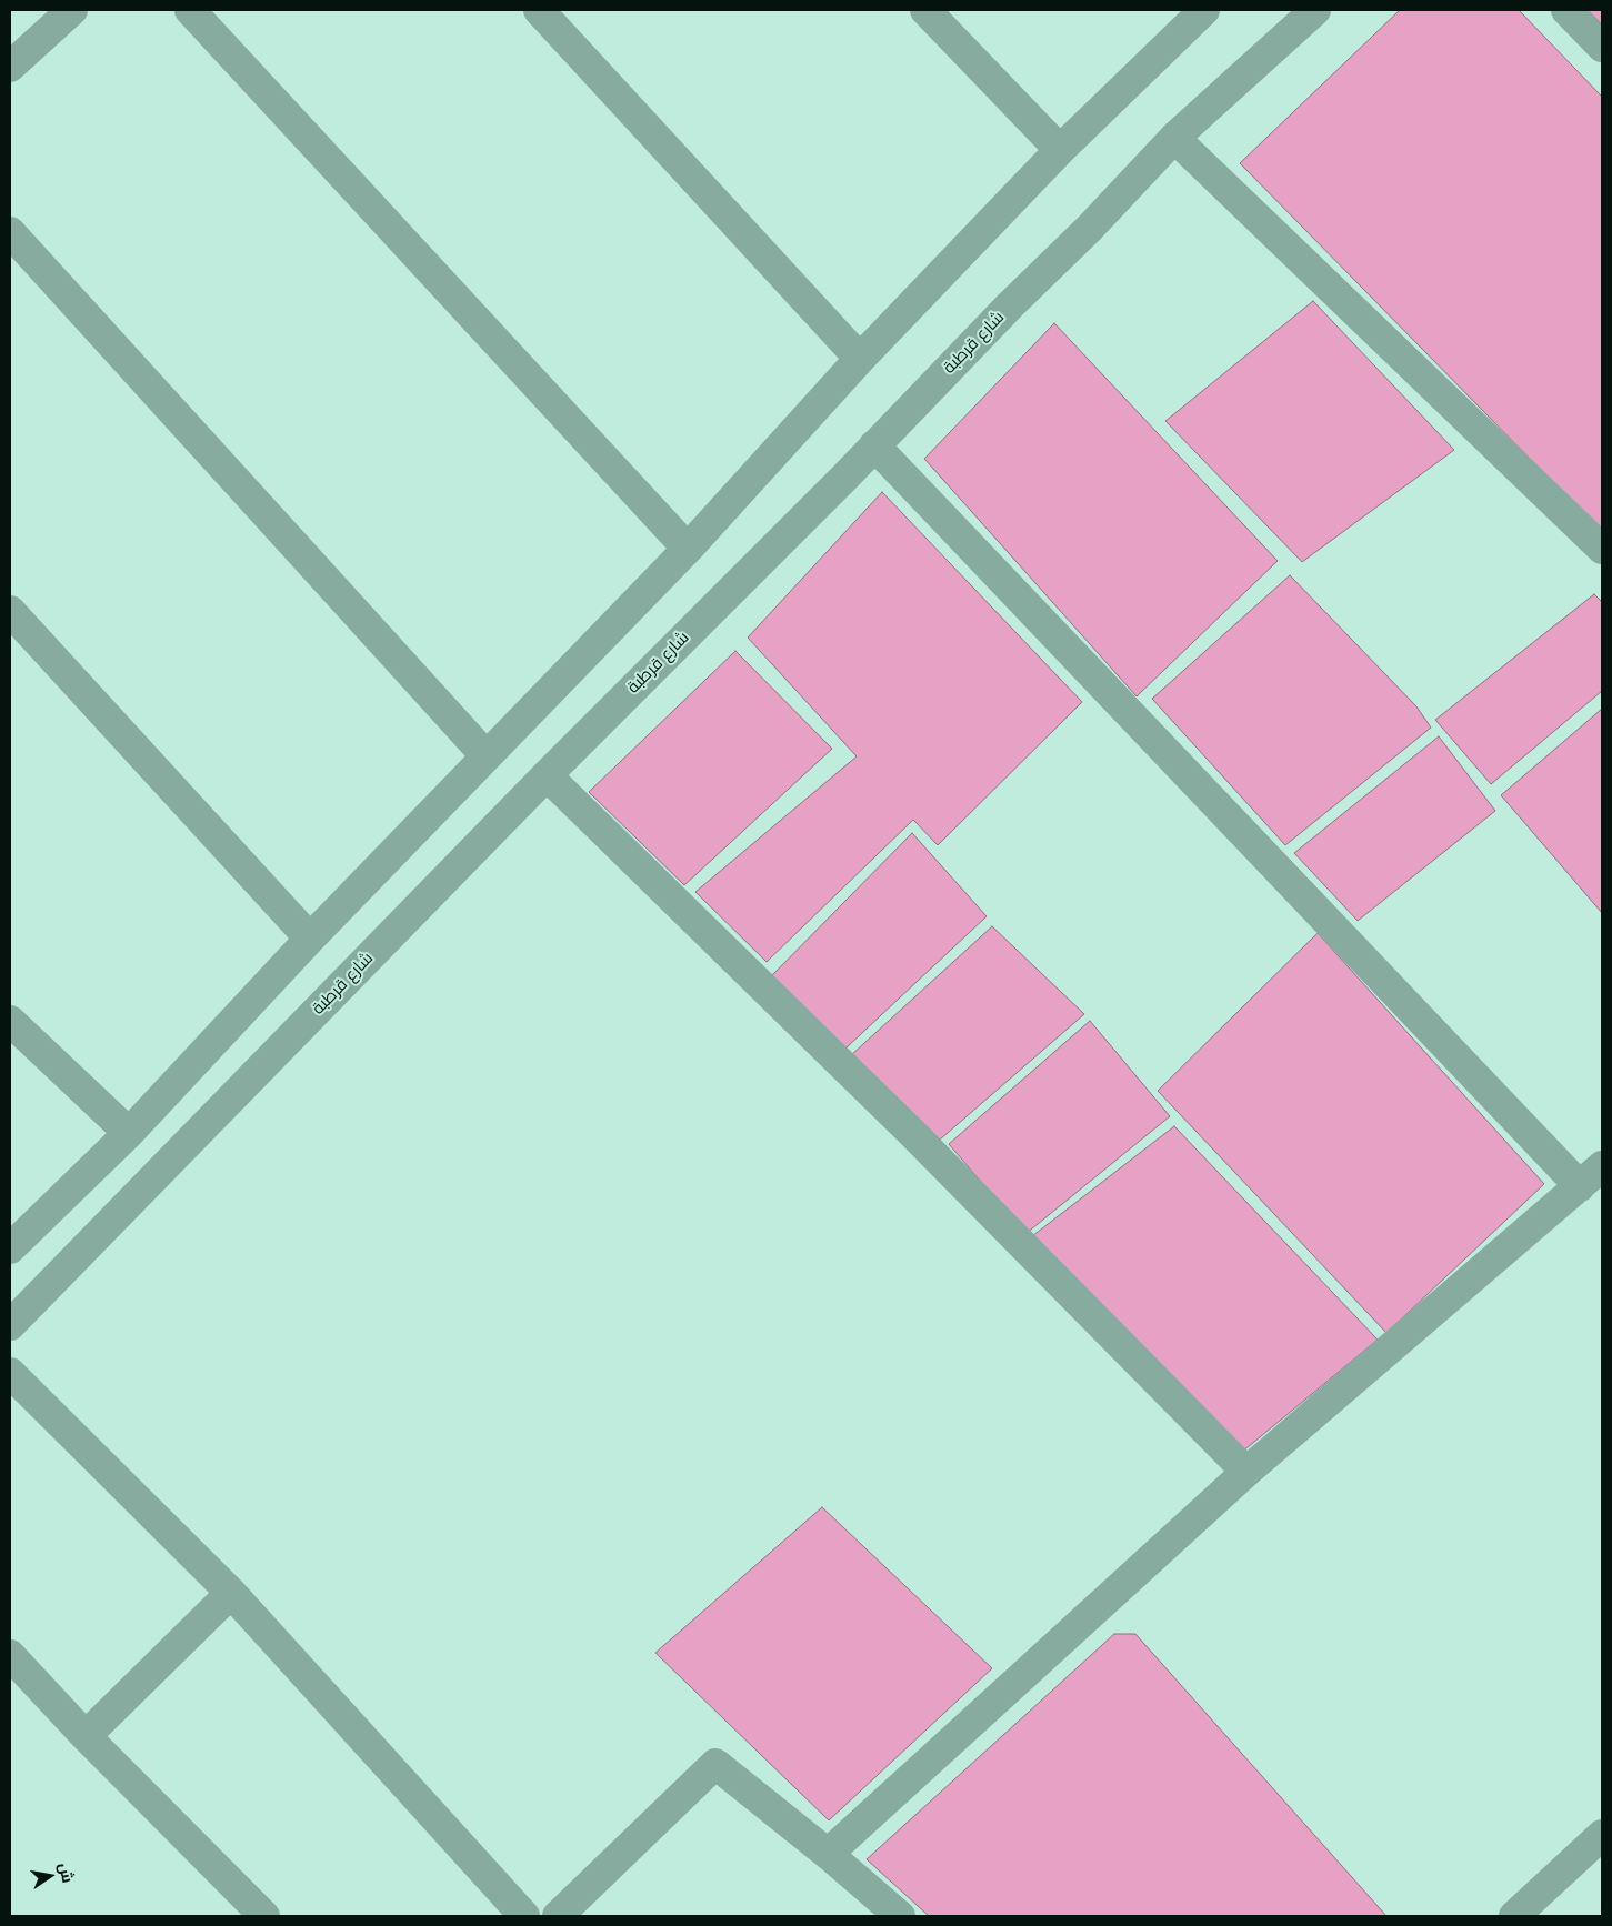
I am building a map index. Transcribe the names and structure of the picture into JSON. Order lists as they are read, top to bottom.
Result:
{
  "streets": {
    "street": ["شارع قرطبة"]
  },
  "north": "right"
}
